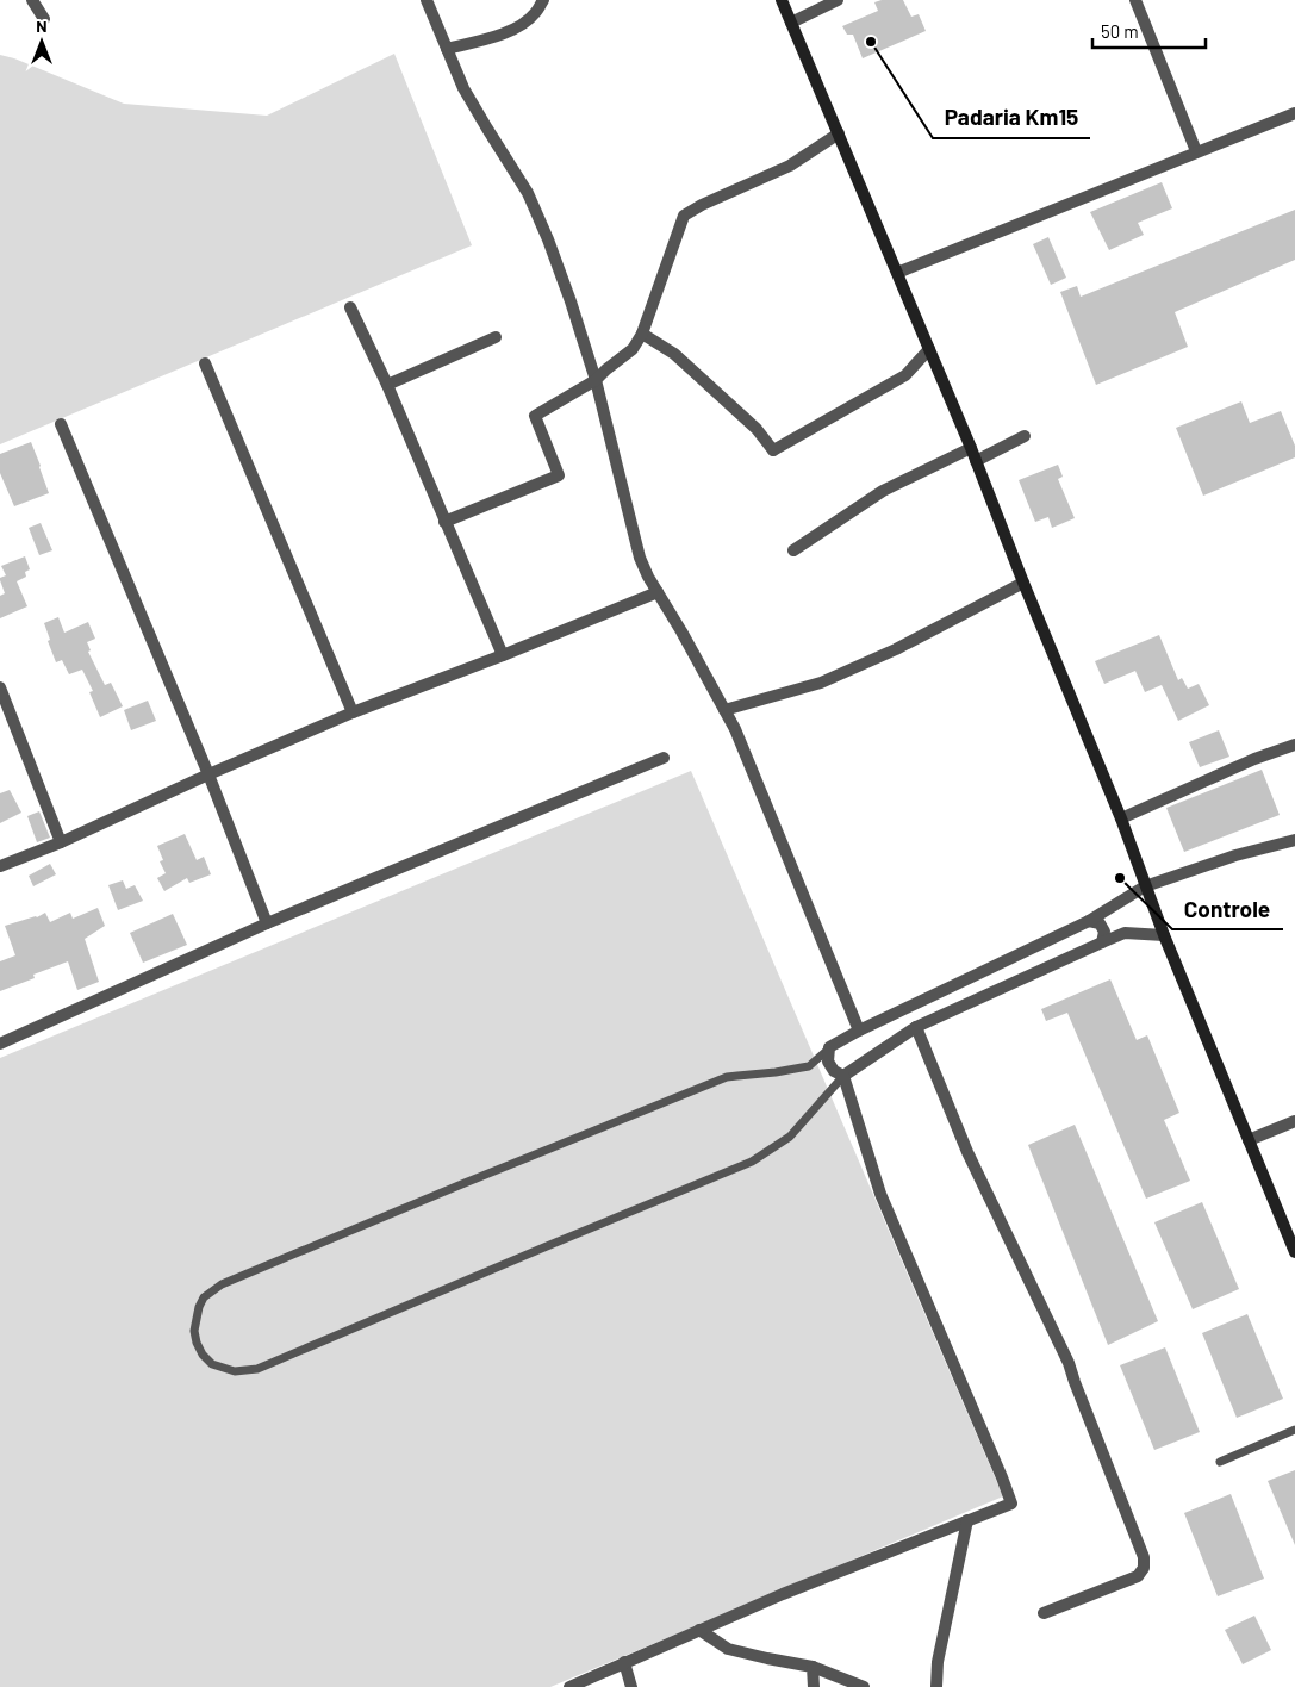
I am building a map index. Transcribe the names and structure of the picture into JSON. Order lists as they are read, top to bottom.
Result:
{
  "places": ["Padaria Km15", "Controle"],
  "scale_bar": "50 m",
  "north": "top"
}
